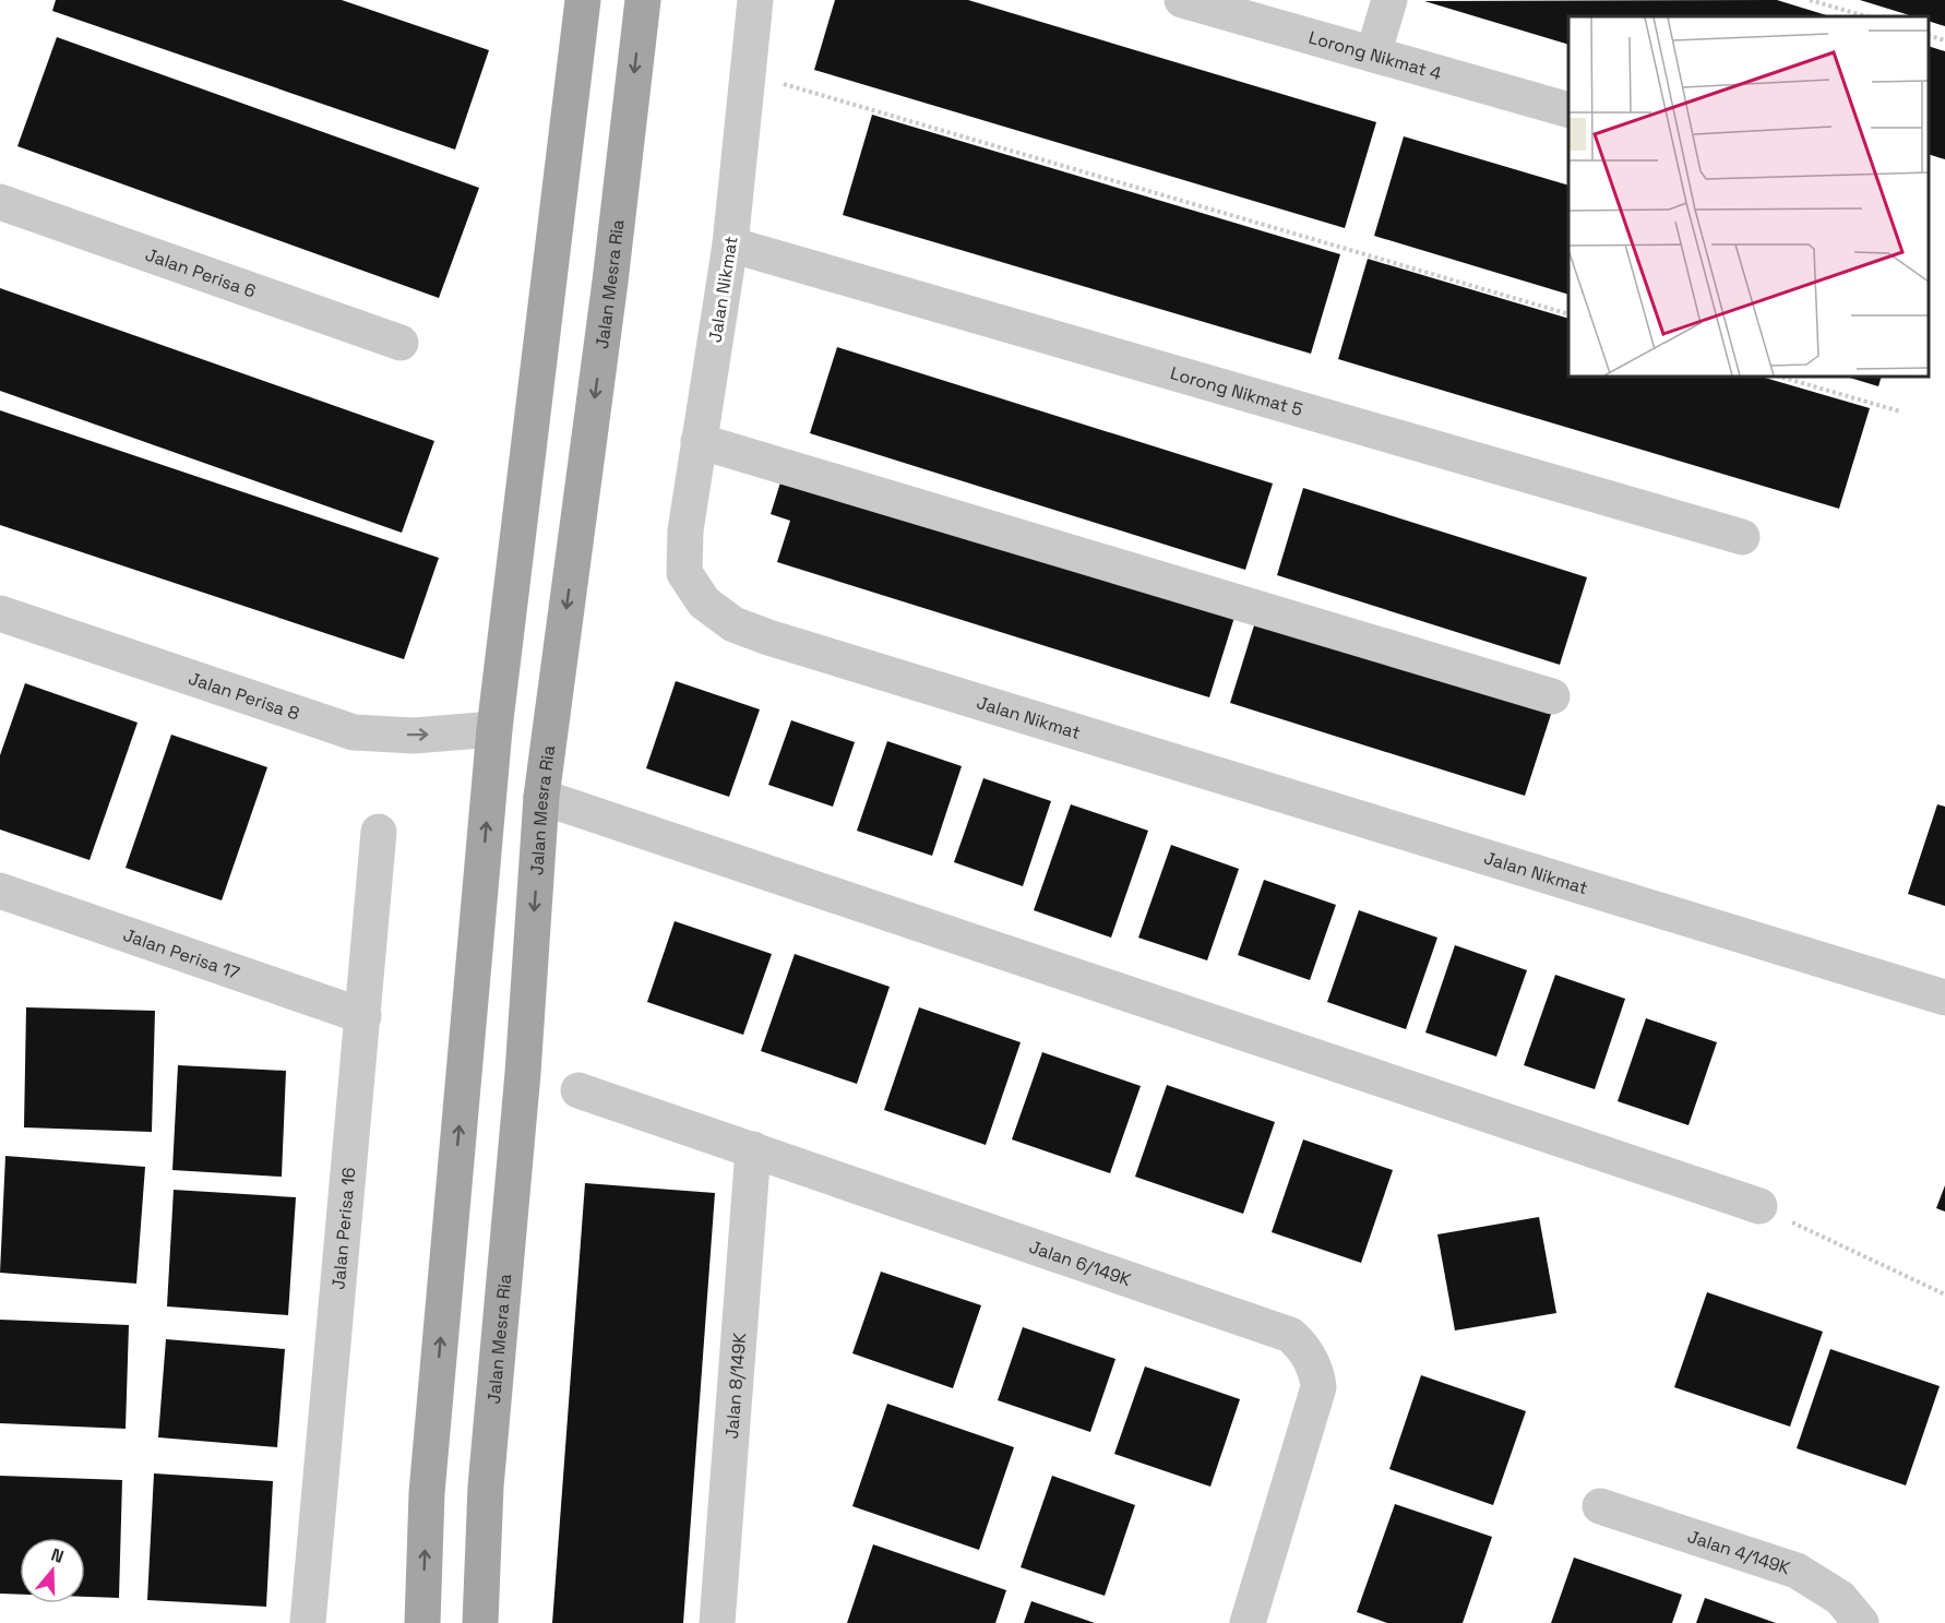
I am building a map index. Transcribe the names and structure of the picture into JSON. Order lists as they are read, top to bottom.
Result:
{
  "streets": {
    "main road": ["Jalan Mesra Ria"],
    "street": [
      "Lorong Nikmat 4",
      "Jalan Perisa 6",
      "Jalan Nikmat",
      "Lorong Nikmat 5",
      "Jalan Perisa 8",
      "Jalan Perisa 17",
      "Jalan Perisa 16",
      "Jalan 6/149K",
      "Jalan 8/149K",
      "Jalan 4/149K"
    ]
  },
  "crossings": [
    ["Jalan Nikmat", "Lorong Nikmat 5"],
    ["Jalan Perisa 17", "Jalan Perisa 16"],
    ["Jalan 6/149K", "Jalan 8/149K"]
  ],
  "one_way": ["Jalan Perisa 8"],
  "north": "top"
}
